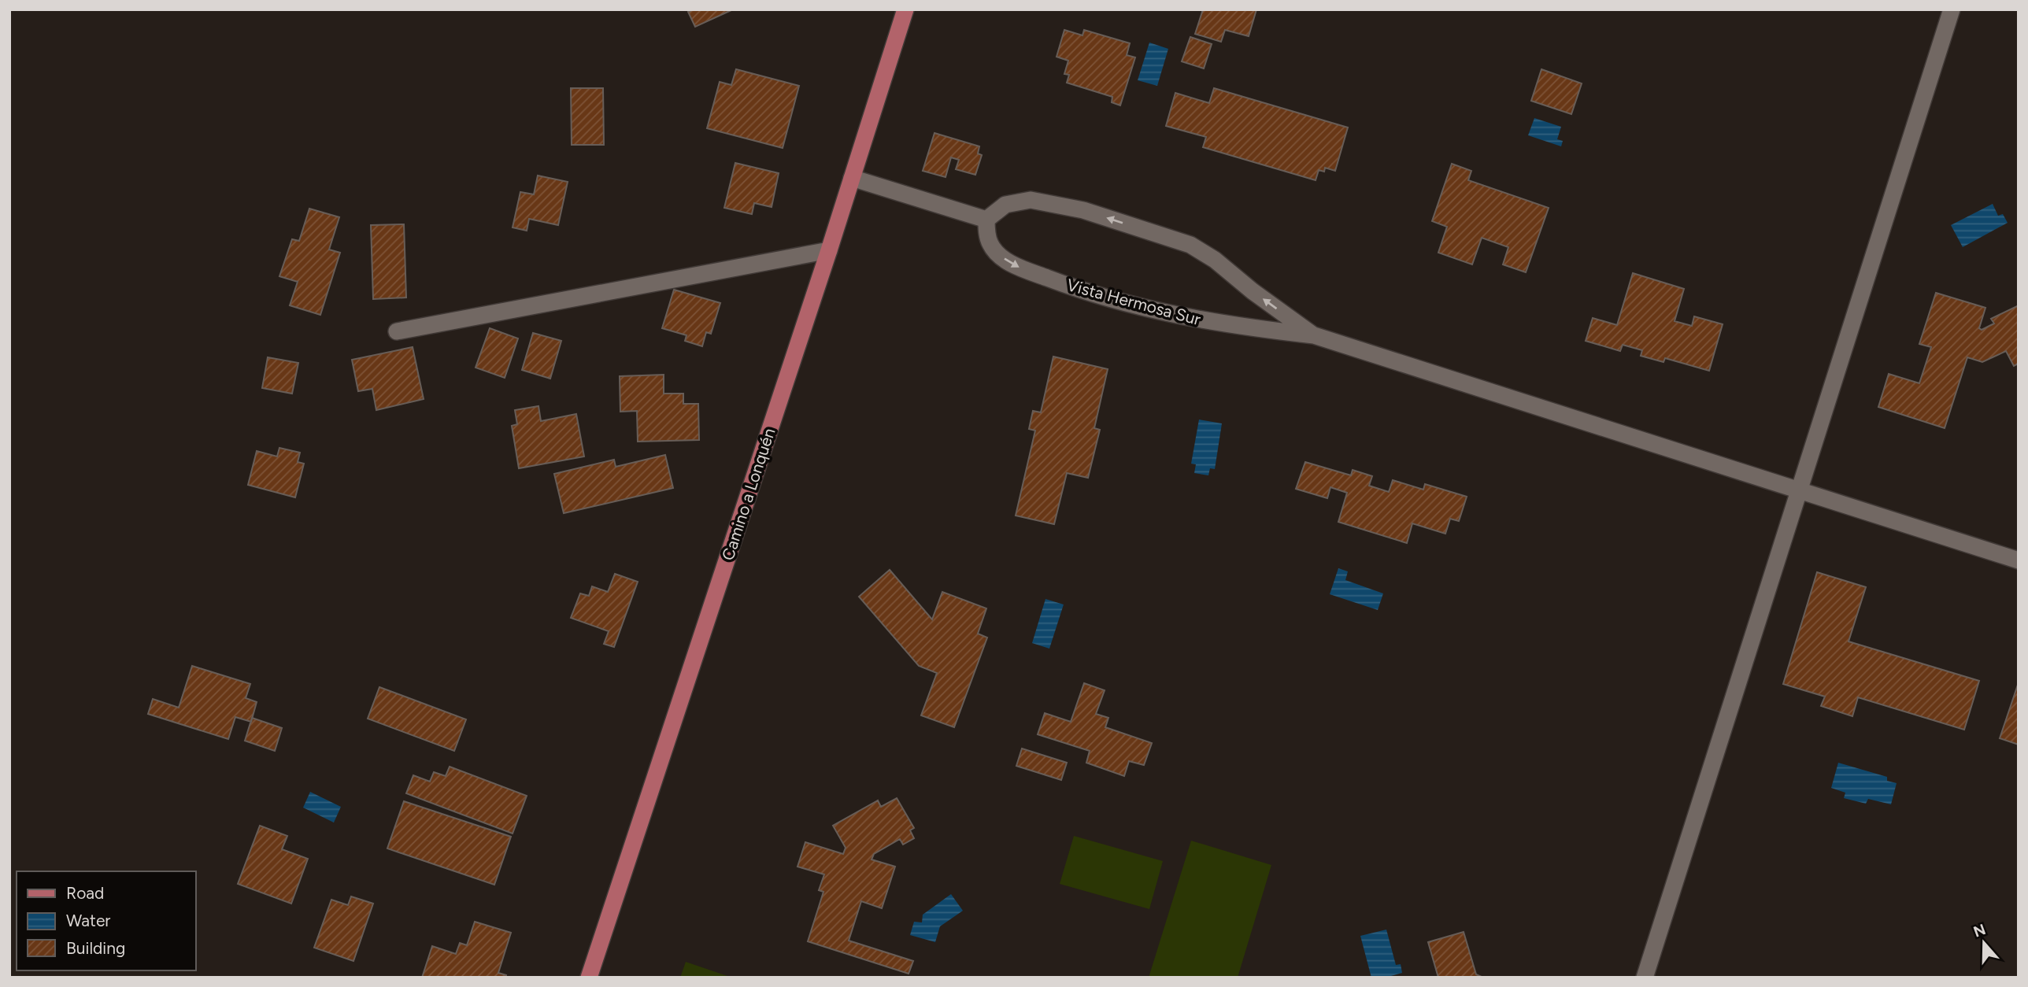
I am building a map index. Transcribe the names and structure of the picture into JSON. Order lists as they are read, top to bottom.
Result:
{
  "streets": {
    "main road": ["Camino a Lonquén"],
    "street": ["Vista Hermosa Sur"]
  },
  "legend": ["Road", "Water", "Building"],
  "north": "top"
}
